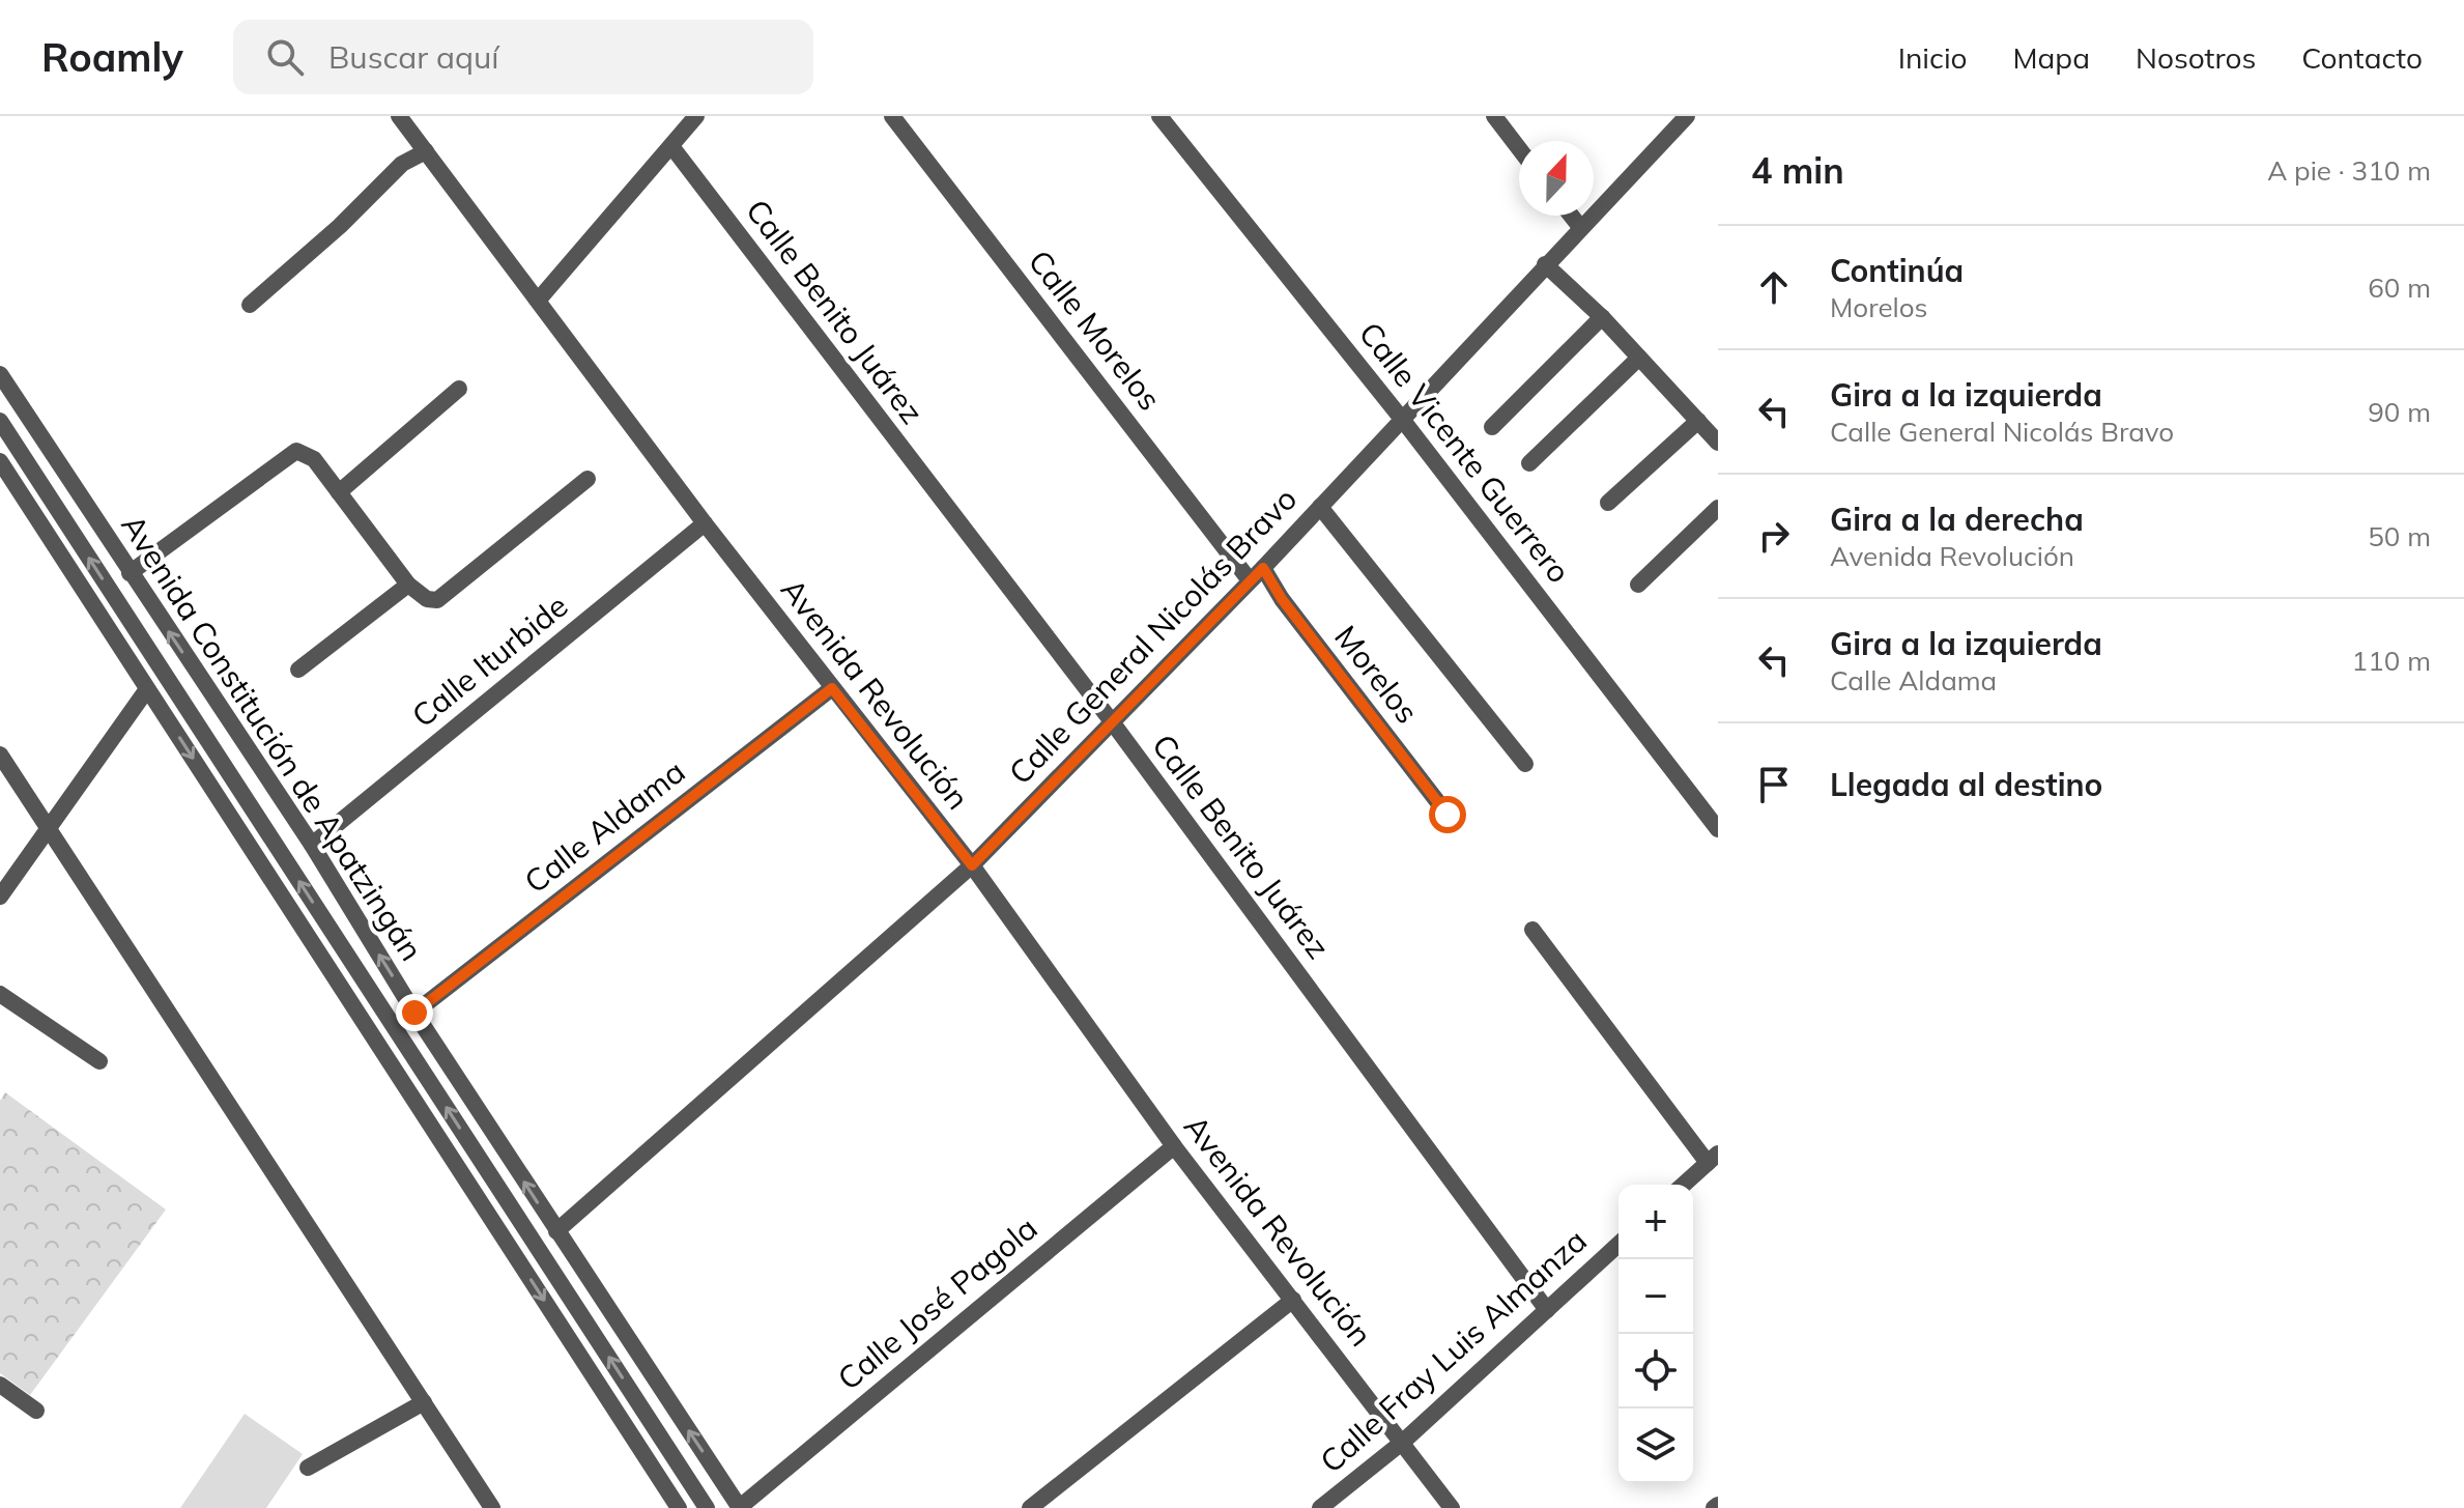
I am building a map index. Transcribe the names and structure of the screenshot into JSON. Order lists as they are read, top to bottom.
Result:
{
  "streets": {
    "street": [
      "Calle Benito Juárez",
      "Calle Morelos",
      "Calle Vicente Guerrero",
      "Calle General Nicolás Bravo",
      "Calle Iturbide",
      "Morelos",
      "Avenida Revolución",
      "Avenida Constitución de Apatzingán",
      "Calle Aldama",
      "Calle José Pagola",
      "Calle Fray Luis Almanza"
    ]
  },
  "crossings": [
    ["Calle Benito Juárez", "Calle General Nicolás Bravo"],
    ["Calle Benito Juárez", "Calle Fray Luis Almanza"],
    ["Calle Morelos", "Calle General Nicolás Bravo"],
    ["Calle Vicente Guerrero", "Calle General Nicolás Bravo"],
    ["Calle General Nicolás Bravo", "Morelos"],
    ["Calle General Nicolás Bravo", "Avenida Revolución"],
    ["Calle General Nicolás Bravo", "Avenida Constitución de Apatzingán"],
    ["Calle Iturbide", "Avenida Revolución"],
    ["Calle Iturbide", "Avenida Constitución de Apatzingán"],
    ["Avenida Revolución", "Calle Aldama"],
    ["Avenida Revolución", "Calle José Pagola"],
    ["Avenida Revolución", "Calle Fray Luis Almanza"],
    ["Avenida Constitución de Apatzingán", "Calle Aldama"],
    ["Avenida Constitución de Apatzingán", "Calle José Pagola"]
  ],
  "north": "top",
  "page": {
    "header": "Roamly",
    "search": "Buscar aquí",
    "nav": [
      "Inicio",
      "Mapa",
      "Nosotros",
      "Contacto"
    ],
    "heading": ["4 min", "A pie · 310 m"],
    "list": [
      ["Continúa", "Morelos", "60 m"],
      ["Gira a la izquierda", "Calle General Nicolás Bravo", "90 m"],
      ["Gira a la derecha", "Avenida Revolución", "50 m"],
      ["Gira a la izquierda", "Calle Aldama", "110 m"],
      "Llegada al destino"
    ],
    "map_buttons": ["+", "−"]
  }
}
